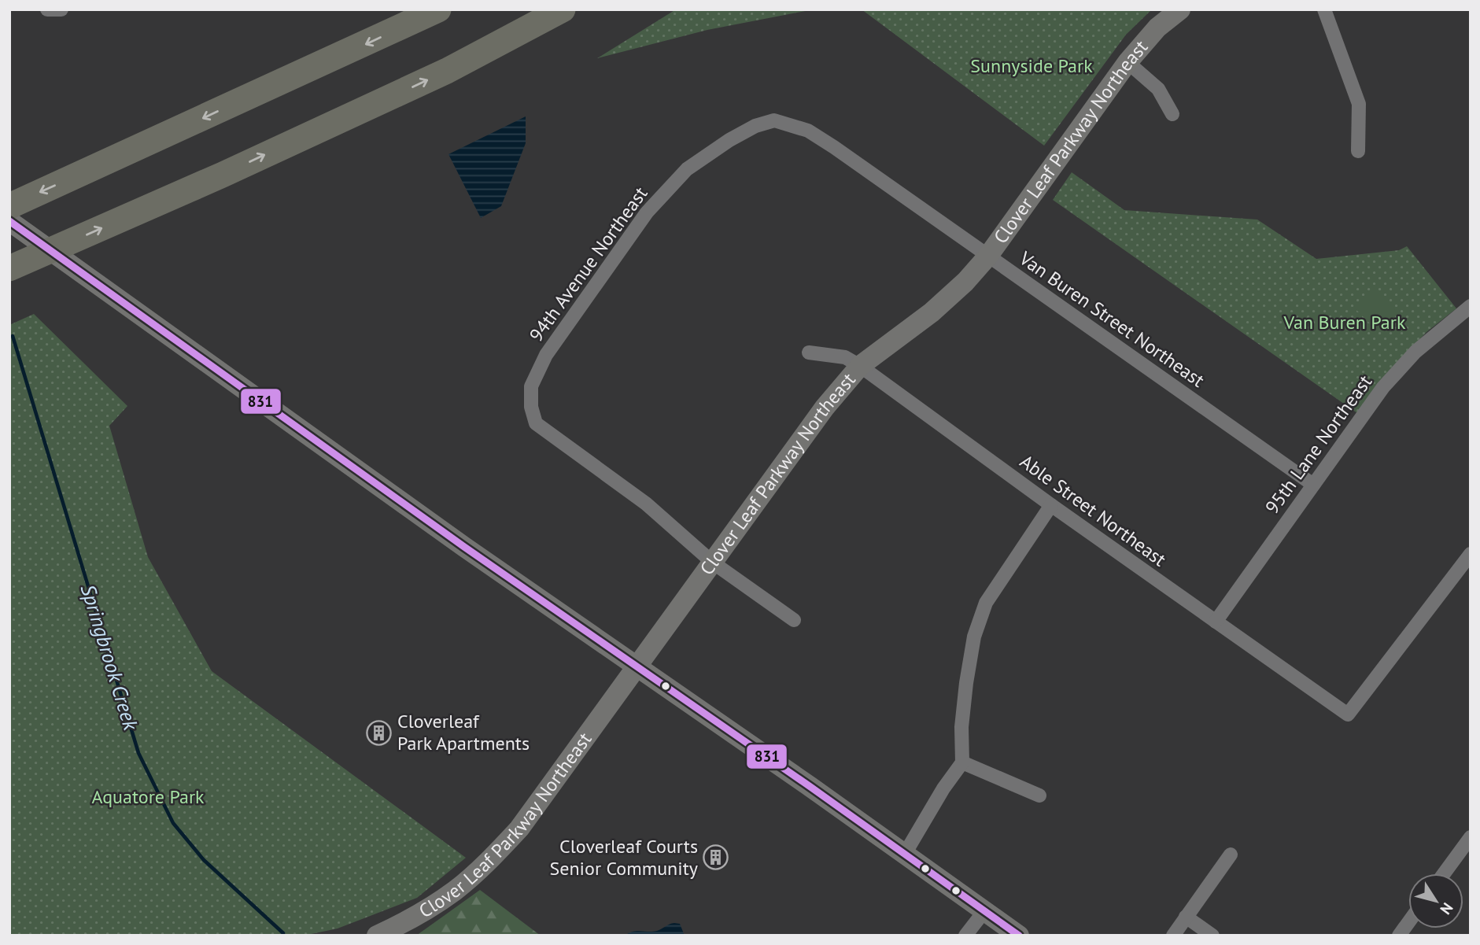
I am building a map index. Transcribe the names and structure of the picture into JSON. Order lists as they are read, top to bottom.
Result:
{
  "streets": {
    "street": [
      "Clover Leaf Parkway Northeast",
      "94th Avenue Northeast",
      "Van Buren Street Northeast",
      "95th Lane Northeast",
      "Able Street Northeast"
    ]
  },
  "crossings": [
    ["Clover Leaf Parkway Northeast", "94th Avenue Northeast"],
    ["Clover Leaf Parkway Northeast", "Van Buren Street Northeast"],
    ["Clover Leaf Parkway Northeast", "Able Street Northeast"],
    ["94th Avenue Northeast", "Van Buren Street Northeast"],
    ["Van Buren Street Northeast", "95th Lane Northeast"],
    ["95th Lane Northeast", "Able Street Northeast"]
  ],
  "water": ["Springbrook Creek"],
  "parks": ["Sunnyside Park", "Van Buren Park", "Aquatore Park"],
  "places": {
    "building": ["Cloverleaf Park Apartments", "Cloverleaf Courts Senior Community"]
  },
  "lines": ["transit line 831"],
  "north": "bottom right"
}
